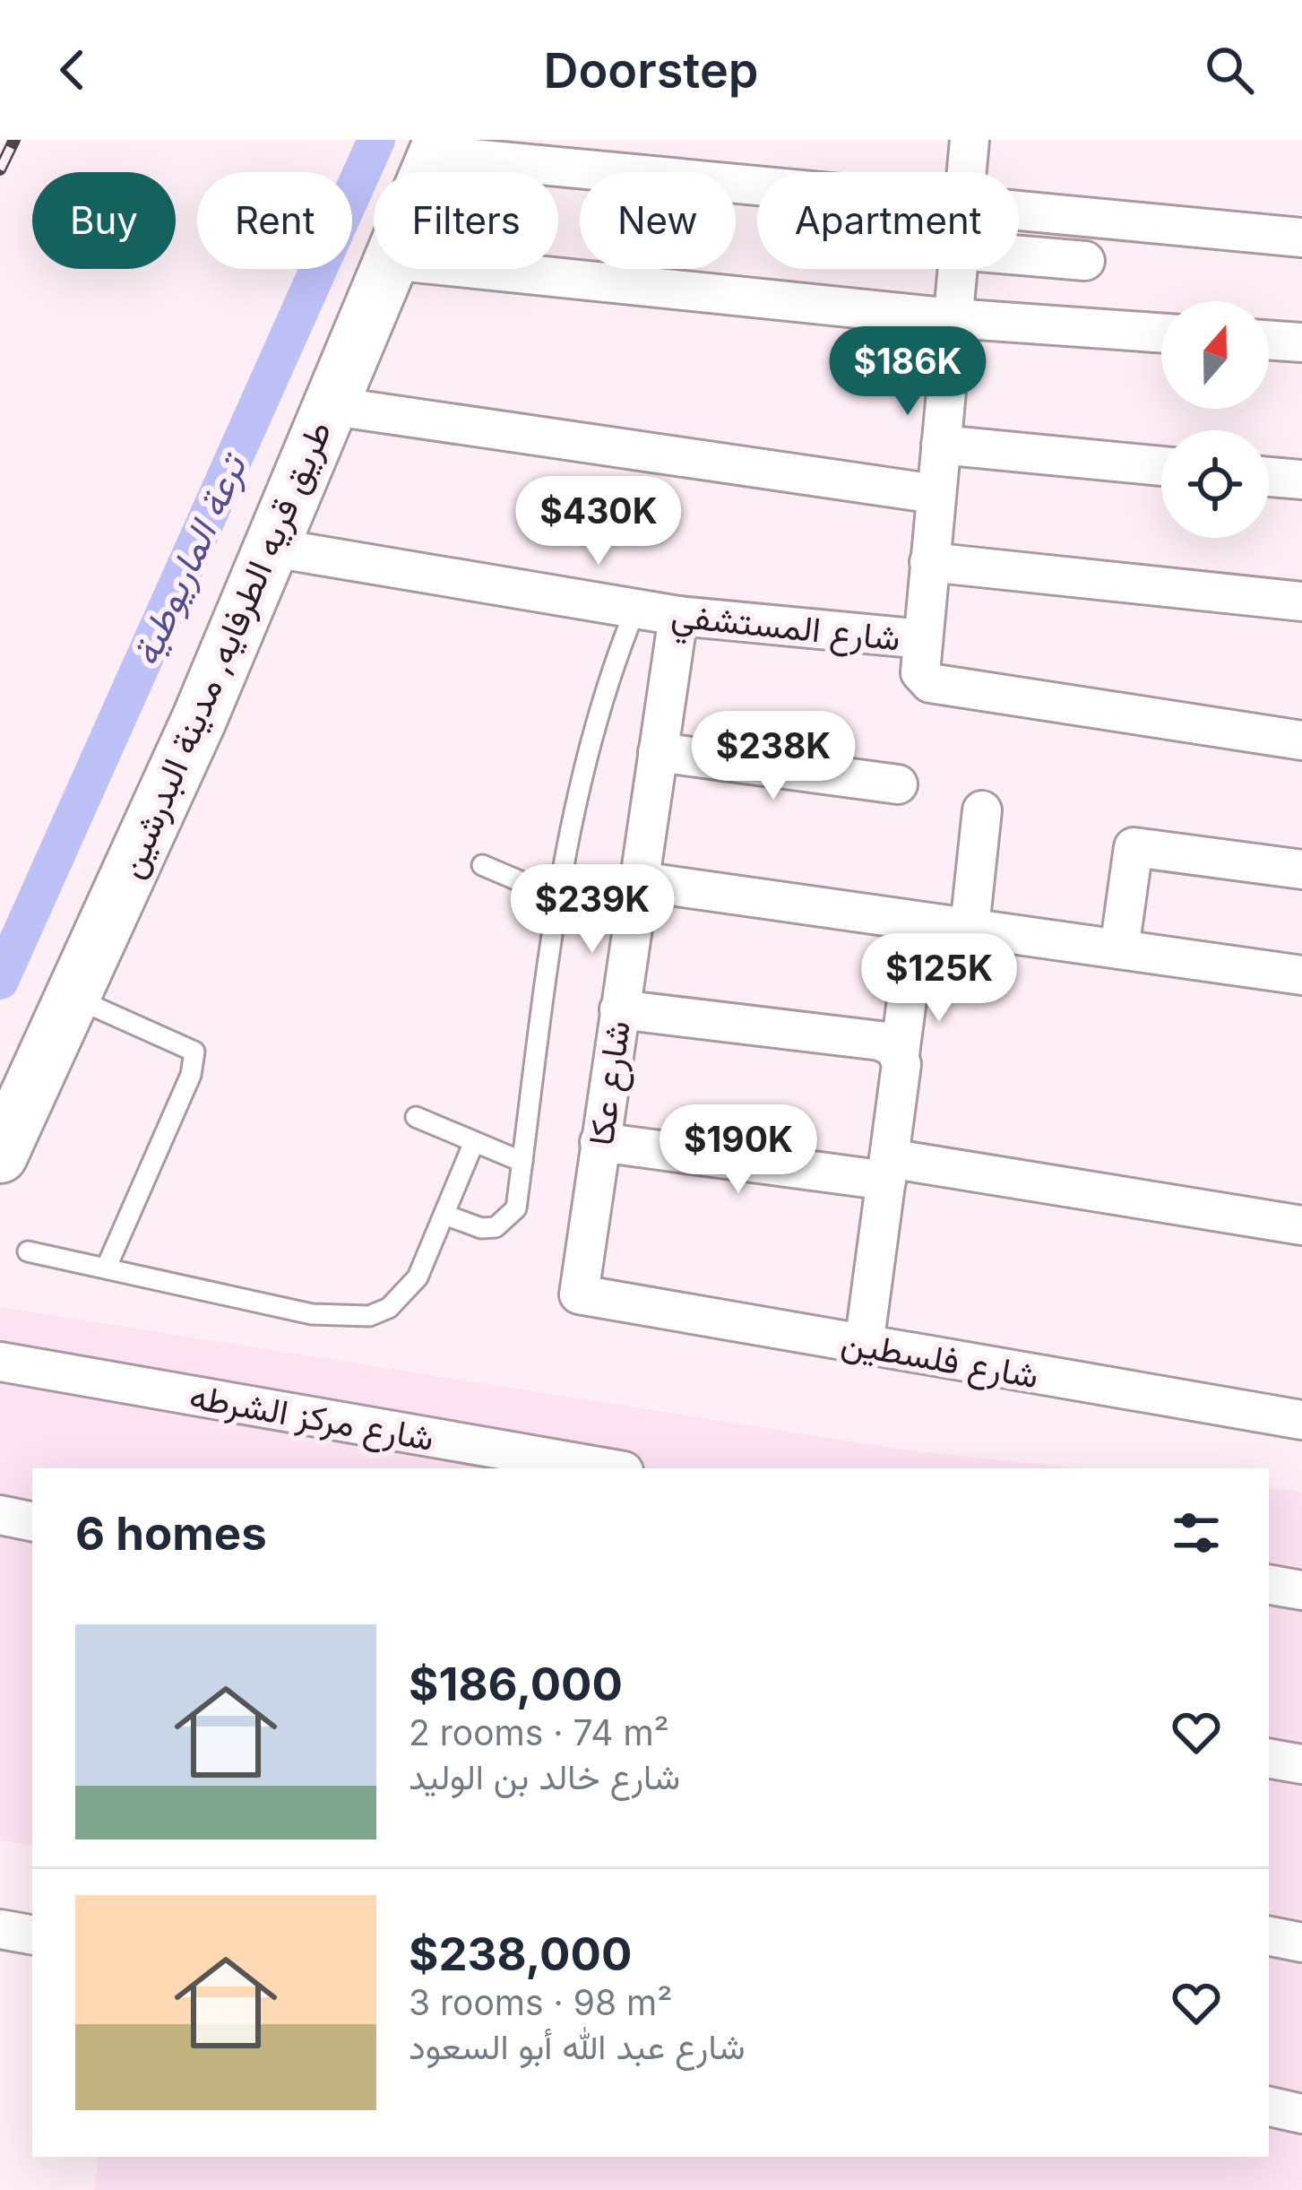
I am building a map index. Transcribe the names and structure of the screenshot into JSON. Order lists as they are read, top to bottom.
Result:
{
  "streets": {
    "main road": ["طريق قريه الطرفايه, مدينة البدرشين"],
    "street": [
      "شارع المستشفي",
      "شارع عكا",
      "شارع فلسطين",
      "شارع مركز الشرطه"
    ]
  },
  "crossings": [
    ["شارع المستشفي", "طريق قريه الطرفايه, مدينة البدرشين"],
    ["شارع المستشفي", "شارع عكا"],
    ["شارع عكا", "شارع فلسطين"]
  ],
  "water": ["ترعة الماريوطية"],
  "north": "top",
  "page": {
    "header": "Doorstep",
    "chip": [
      "Buy",
      "Rent",
      "Filters",
      "New",
      "Apartment"
    ],
    "price": [
      "$186K",
      "$430K",
      "$238K",
      "$239K",
      "$125K",
      "$190K"
    ],
    "heading": "6 homes",
    "list": [
      {
        "name": "$186,000",
        "note": "2 rooms · 74 m² · شارع خالد بن الوليد"
      },
      {
        "name": "$238,000",
        "note": "3 rooms · 98 m² · شارع عبد الله أبو السعود"
      }
    ]
  }
}
